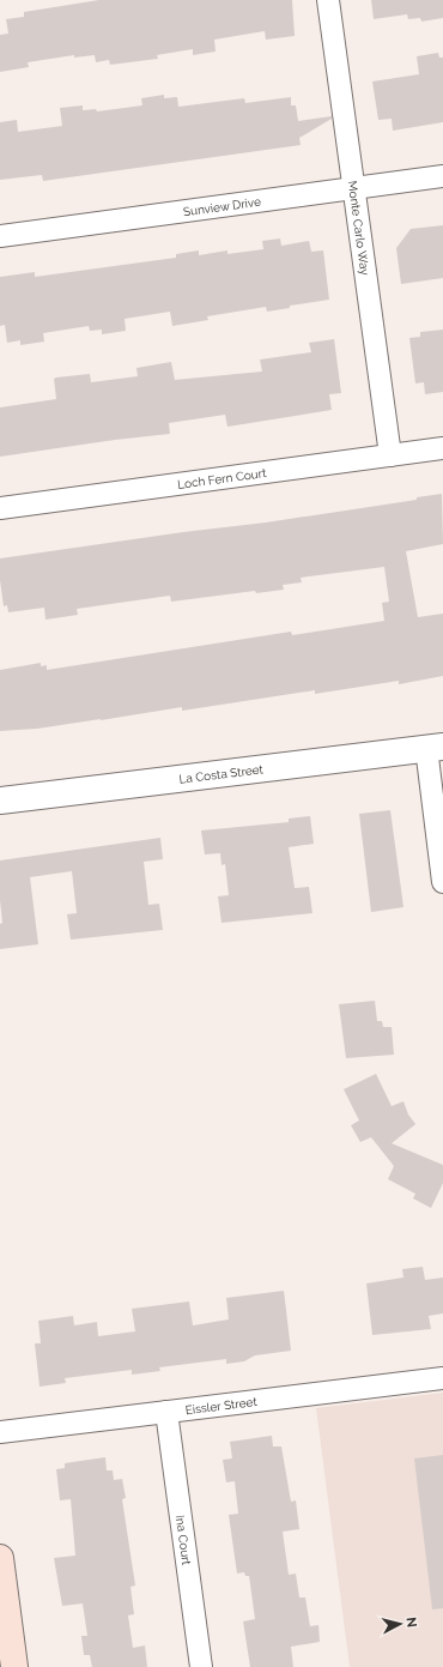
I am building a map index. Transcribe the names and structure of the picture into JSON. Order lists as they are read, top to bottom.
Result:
{
  "streets": {
    "street": [
      "Sunview Drive",
      "Monte Carlo Way",
      "Loch Fern Court",
      "La Costa Street",
      "Eissler Street",
      "Ina Court"
    ]
  },
  "crossings": [
    ["Sunview Drive", "Monte Carlo Way"],
    ["Monte Carlo Way", "Loch Fern Court"],
    ["Eissler Street", "Ina Court"]
  ],
  "north": "right"
}
